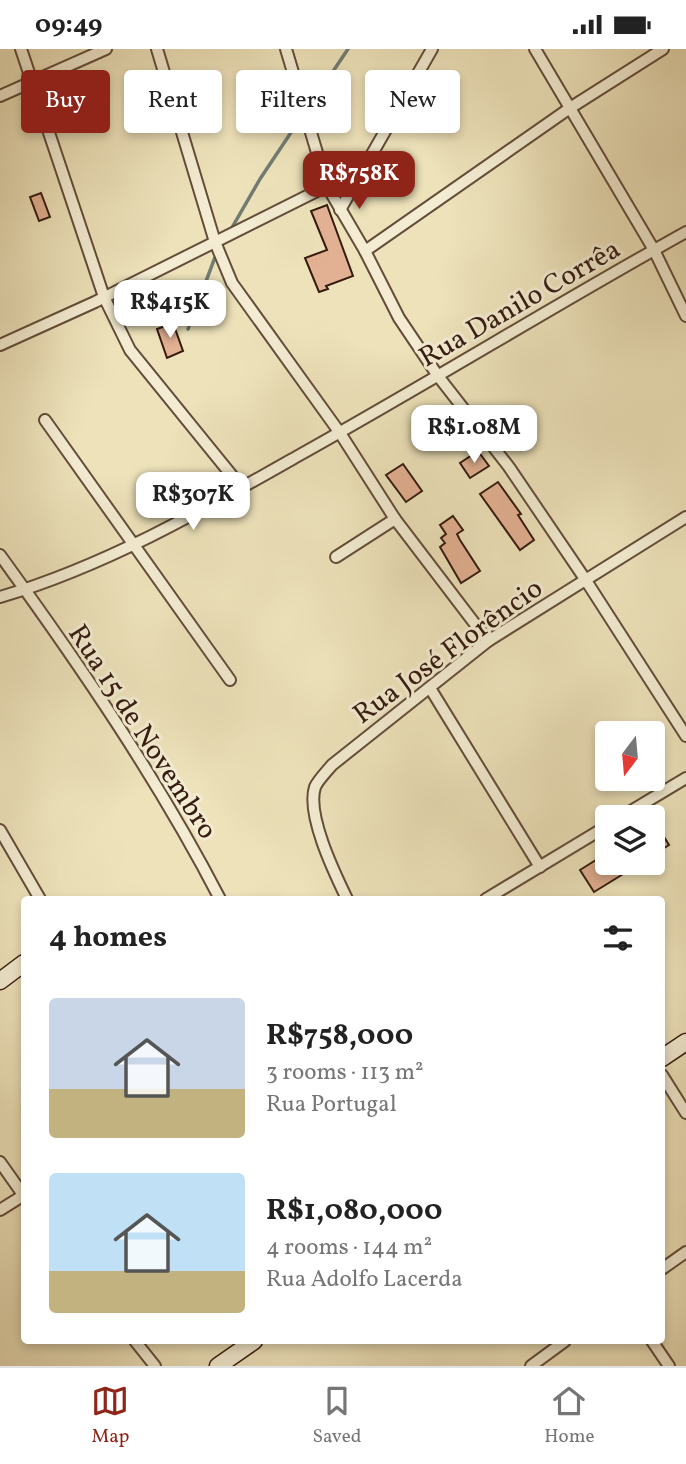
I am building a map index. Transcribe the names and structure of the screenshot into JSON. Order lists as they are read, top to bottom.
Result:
{
  "streets": {
    "street": ["Rua Danilo Corrêa", "Rua José Florêncio", "Rua 15 de Novembro"]
  },
  "crossings": [
    ["Rua Danilo Corrêa", "Rua 15 de Novembro"]
  ],
  "north": "bottom",
  "page": {
    "status": "09:49",
    "chip": [
      "Buy",
      "Rent",
      "Filters",
      "New"
    ],
    "price": [
      "R$758K",
      "R$415K",
      "R$1.08M",
      "R$307K"
    ],
    "heading": "4 homes",
    "list": [
      {
        "name": "R$758,000",
        "note": "3 rooms · 113 m² · Rua Portugal"
      },
      {
        "name": "R$1,080,000",
        "note": "4 rooms · 144 m² · Rua Adolfo Lacerda"
      }
    ],
    "tabs": ["Map", "Saved", "Home"]
  }
}
